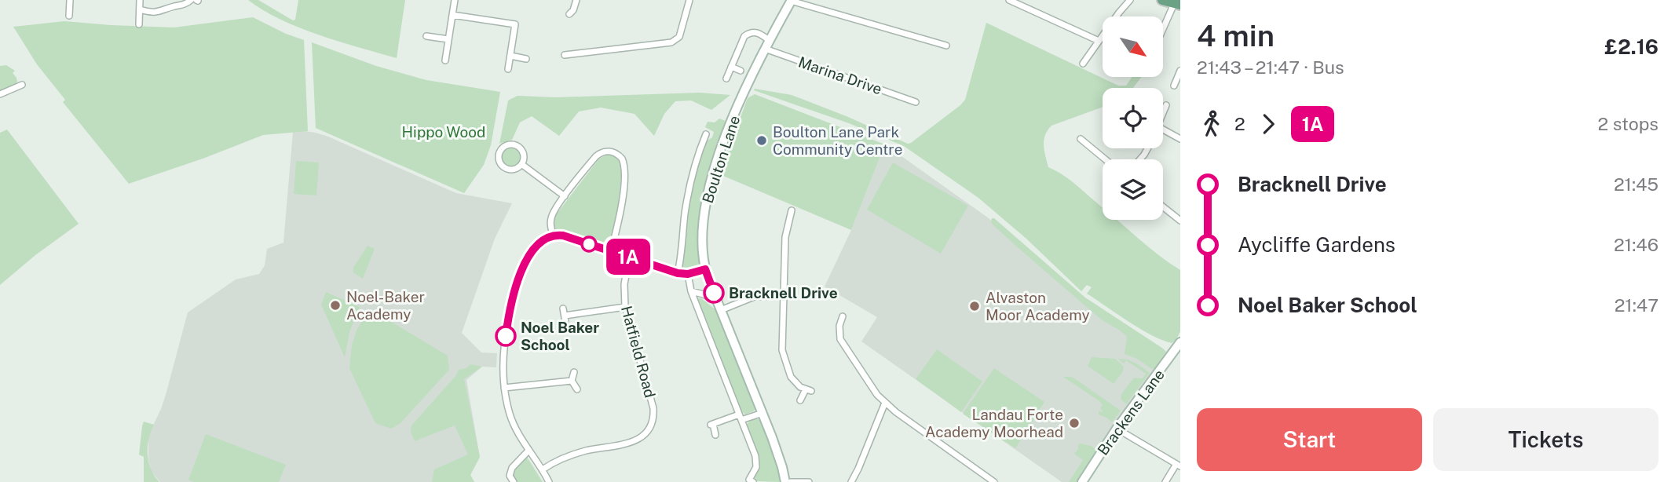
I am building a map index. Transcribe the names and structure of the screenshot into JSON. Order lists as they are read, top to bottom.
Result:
{
  "streets": {
    "street": [
      "Marina Drive",
      "Boulton Lane",
      "Hatfield Road",
      "Brackens Lane"
    ]
  },
  "crossings": [
    ["Marina Drive", "Boulton Lane"]
  ],
  "parks": ["Hippo Wood"],
  "places": [
    "Boulton Lane Park Community Centre",
    "Bracknell Drive",
    "Noel-Baker Academy",
    "Alvaston Moor Academy",
    "Noel Baker School",
    "Landau Forte Academy Moorhead"
  ],
  "lines": ["bus line 1A"],
  "north": "bottom right",
  "page": {
    "on_map": "1A",
    "heading": ["4 min", "21:43 – 21:47 · Bus", "£2.16"],
    "legs": ["2", "1A", "2 stops"],
    "list": [
      {
        "name": "Bracknell Drive",
        "value": "21:45"
      },
      {
        "name": "Aycliffe Gardens",
        "value": "21:46"
      },
      {
        "name": "Noel Baker School",
        "value": "21:47"
      }
    ],
    "buttons": ["Start", "Tickets"]
  }
}
